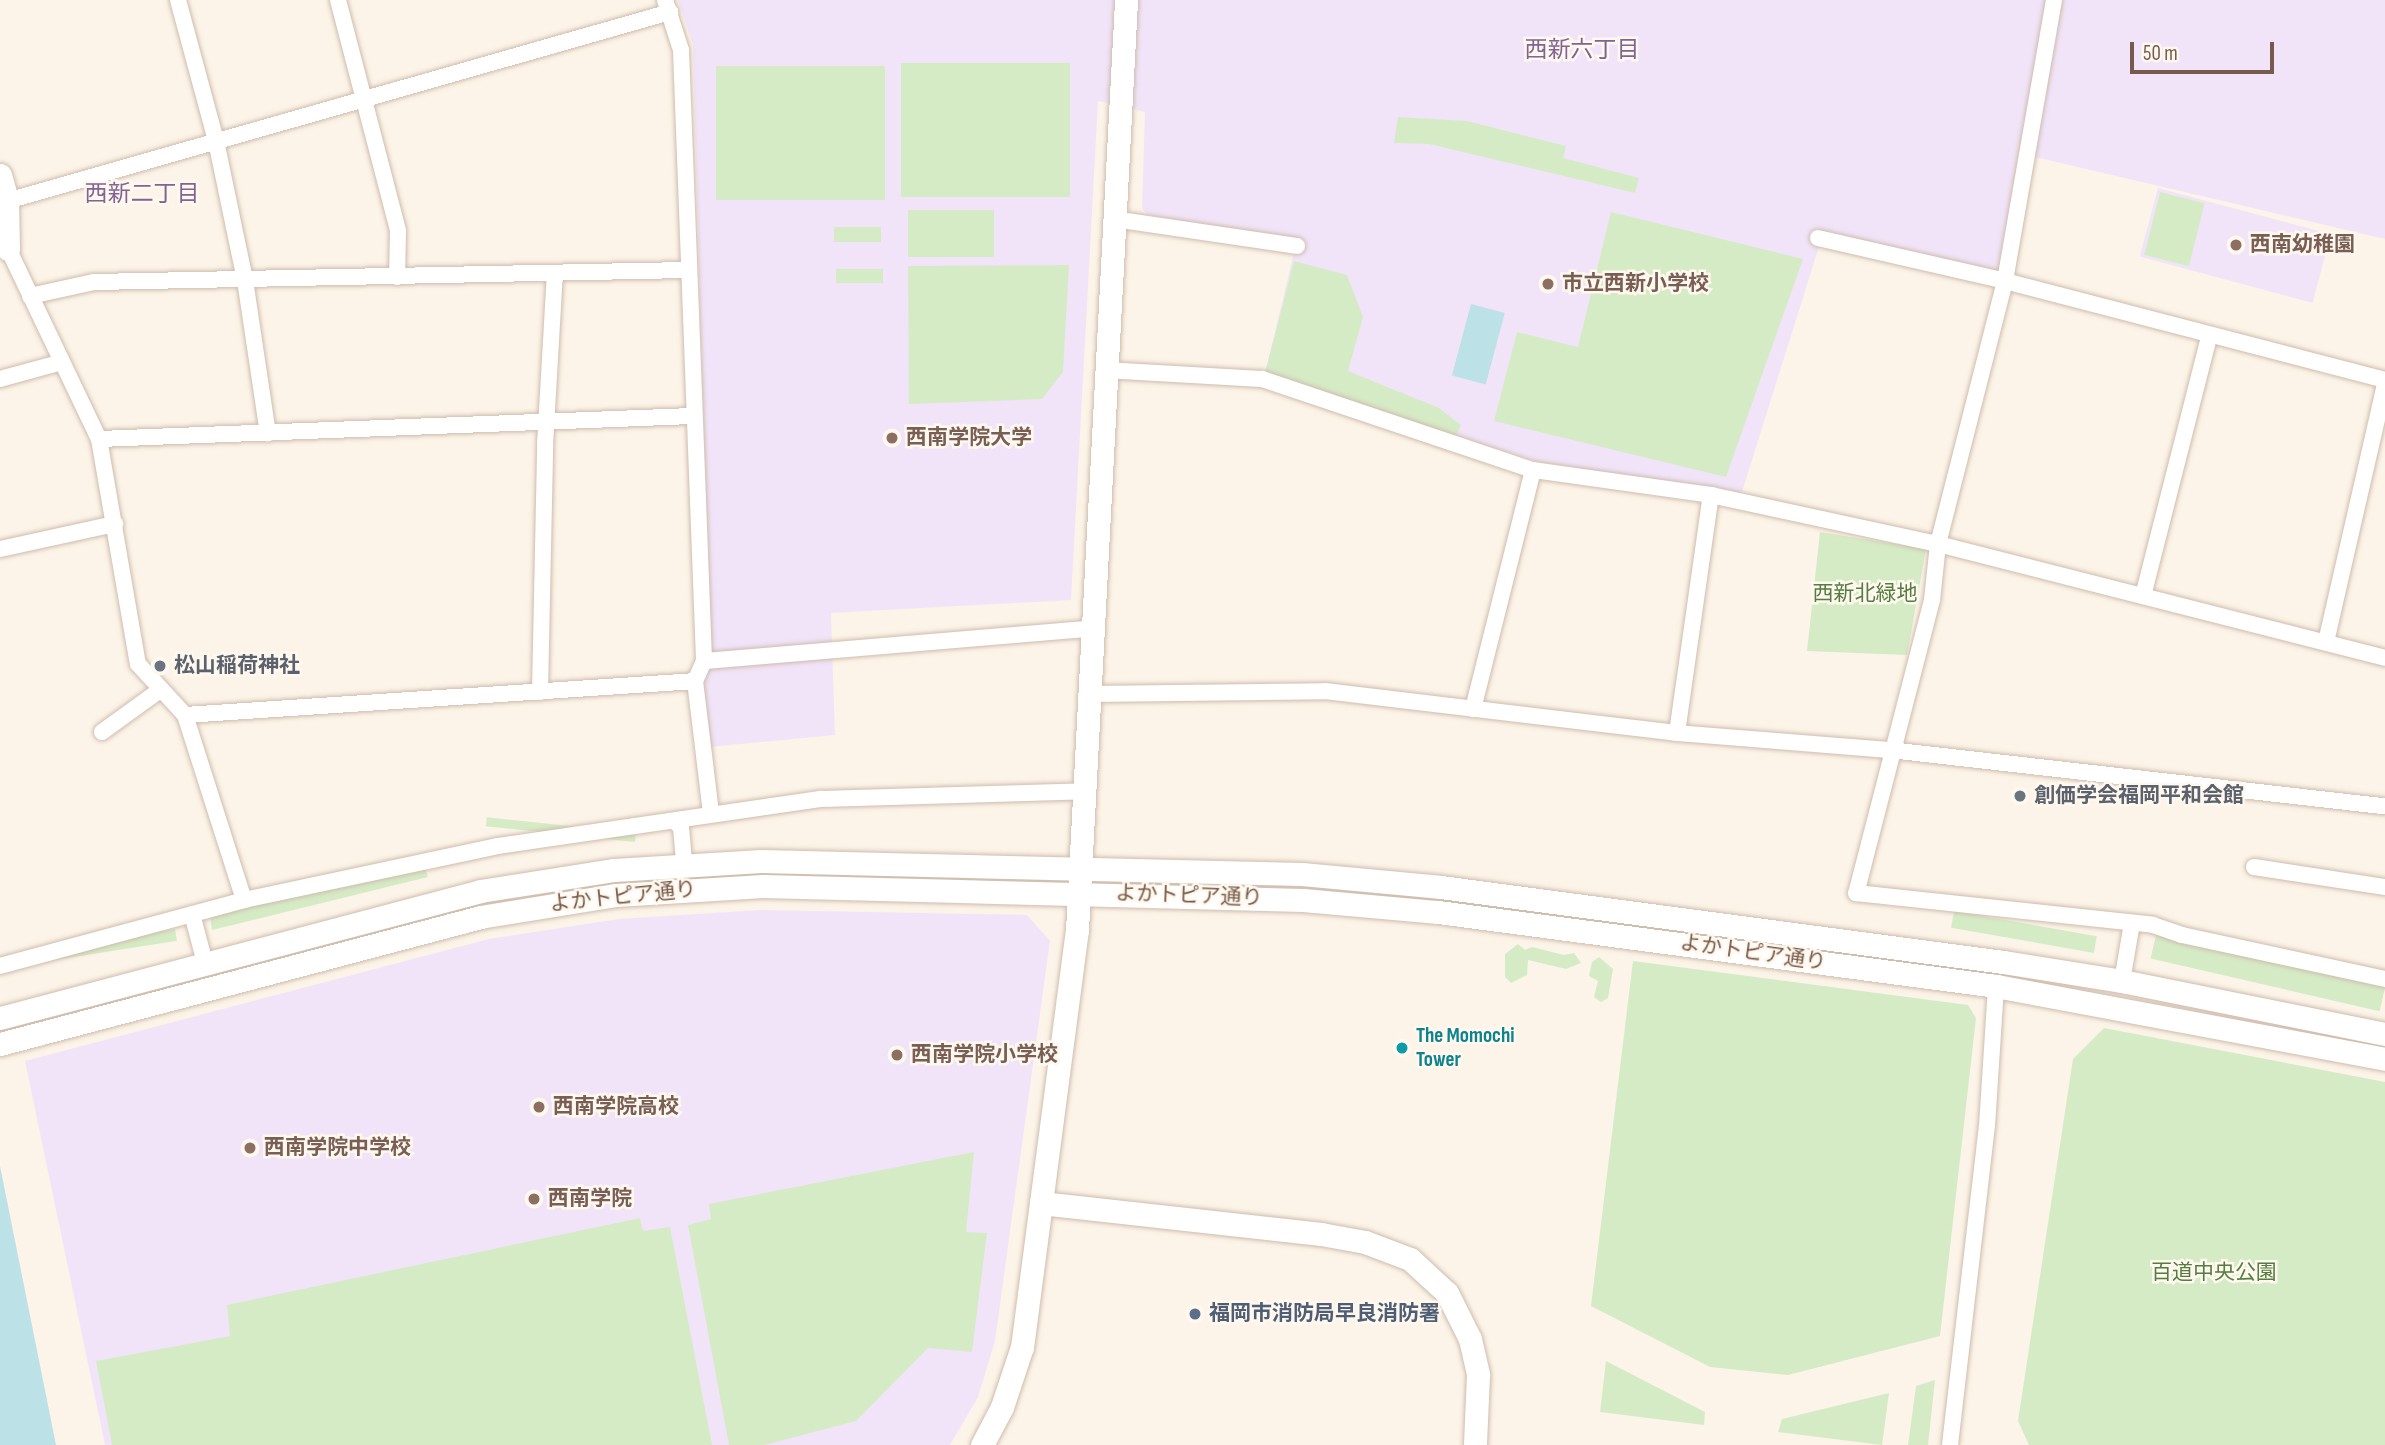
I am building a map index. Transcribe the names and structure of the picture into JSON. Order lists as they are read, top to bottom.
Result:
{
  "streets": {
    "street": ["よかトピア通り"]
  },
  "districts": ["西新六丁目", "西新二丁目"],
  "parks": ["西新北緑地", "百道中央公園"],
  "places": [
    "西南幼稚園",
    "市立西新小学校",
    "西南学院大学",
    "松山稲荷神社",
    "創価学会福岡平和会館",
    "The Momochi Tower",
    "西南学院小学校",
    "西南学院高校",
    "西南学院中学校",
    "西南学院",
    "福岡市消防局早良消防署"
  ],
  "scale_bar": "50 m"
}
